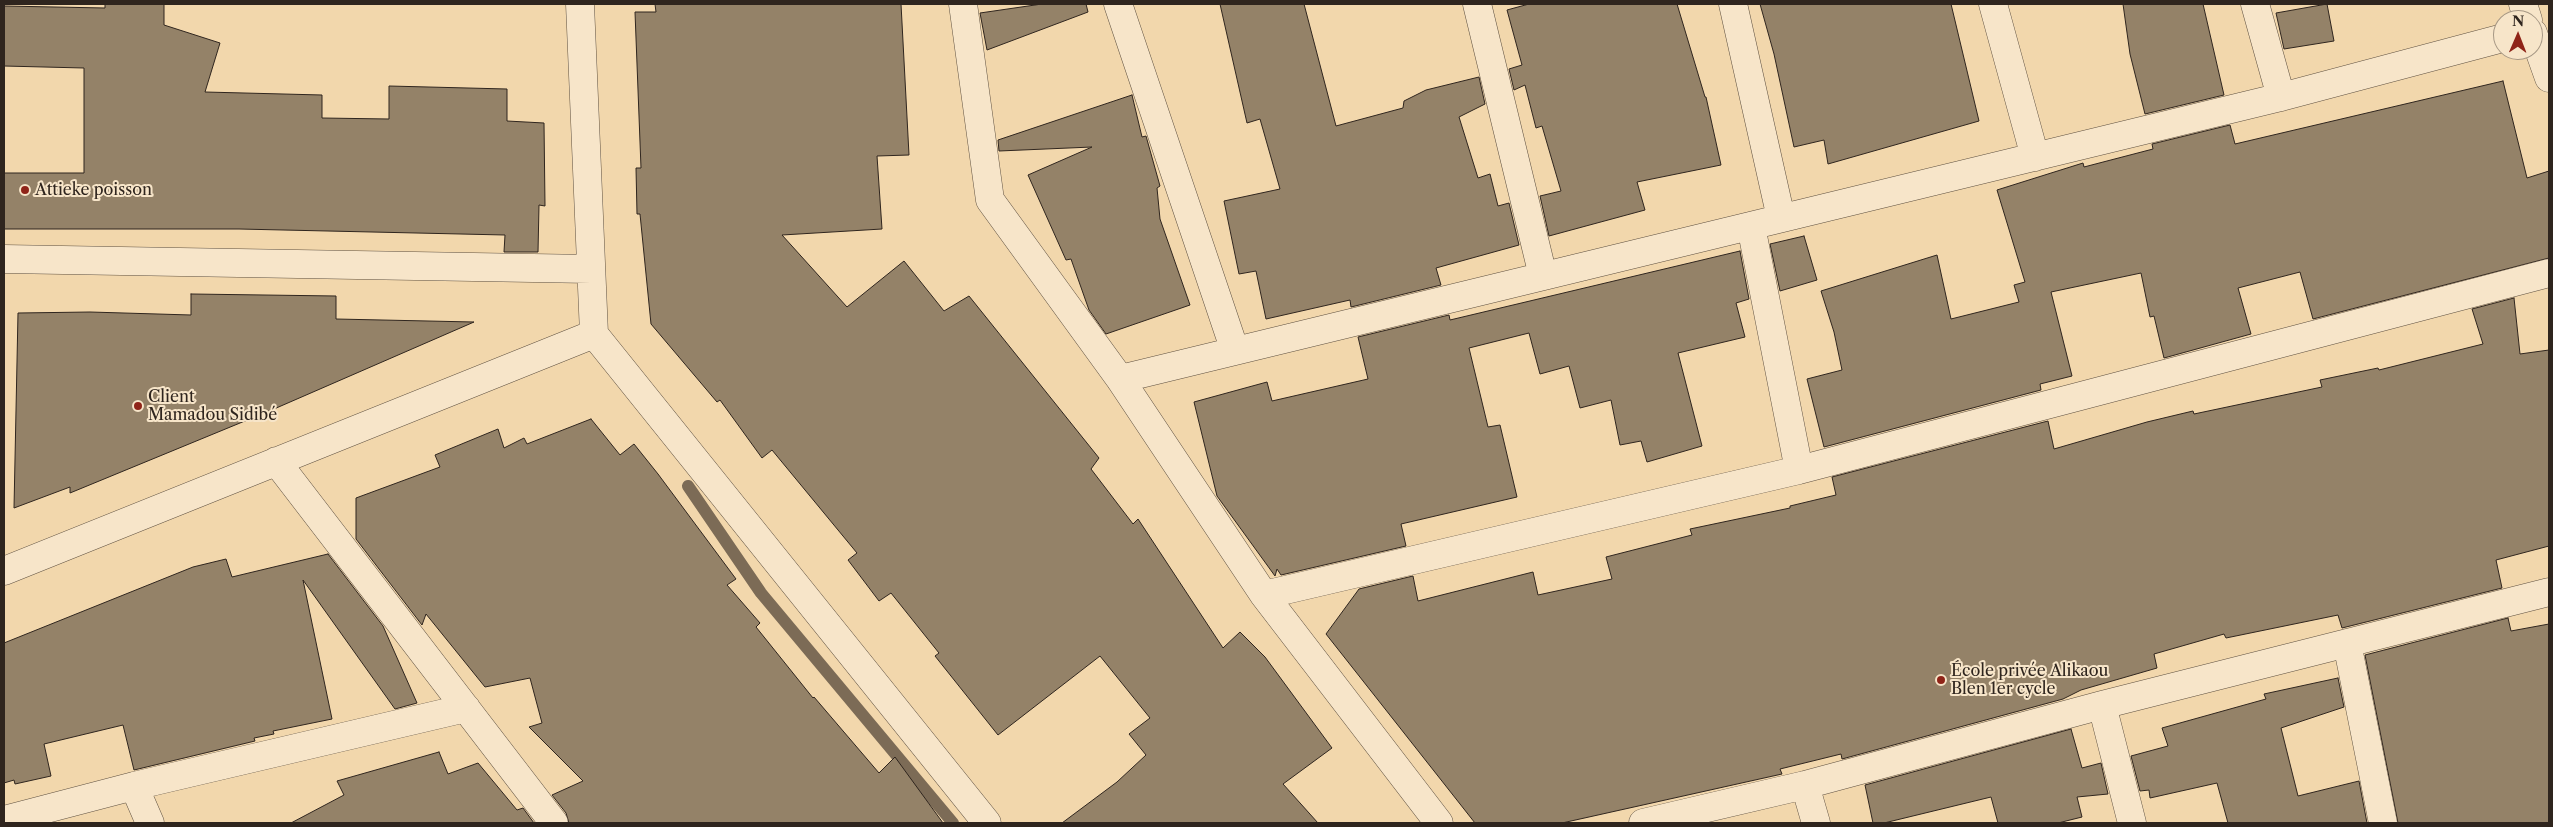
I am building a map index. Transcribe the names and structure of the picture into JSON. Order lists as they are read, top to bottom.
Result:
{
  "places": ["Attieke poisson", "Client Mamadou Sidibé", "École privée Alikaou Blen 1er cycle"],
  "north": "top"
}
